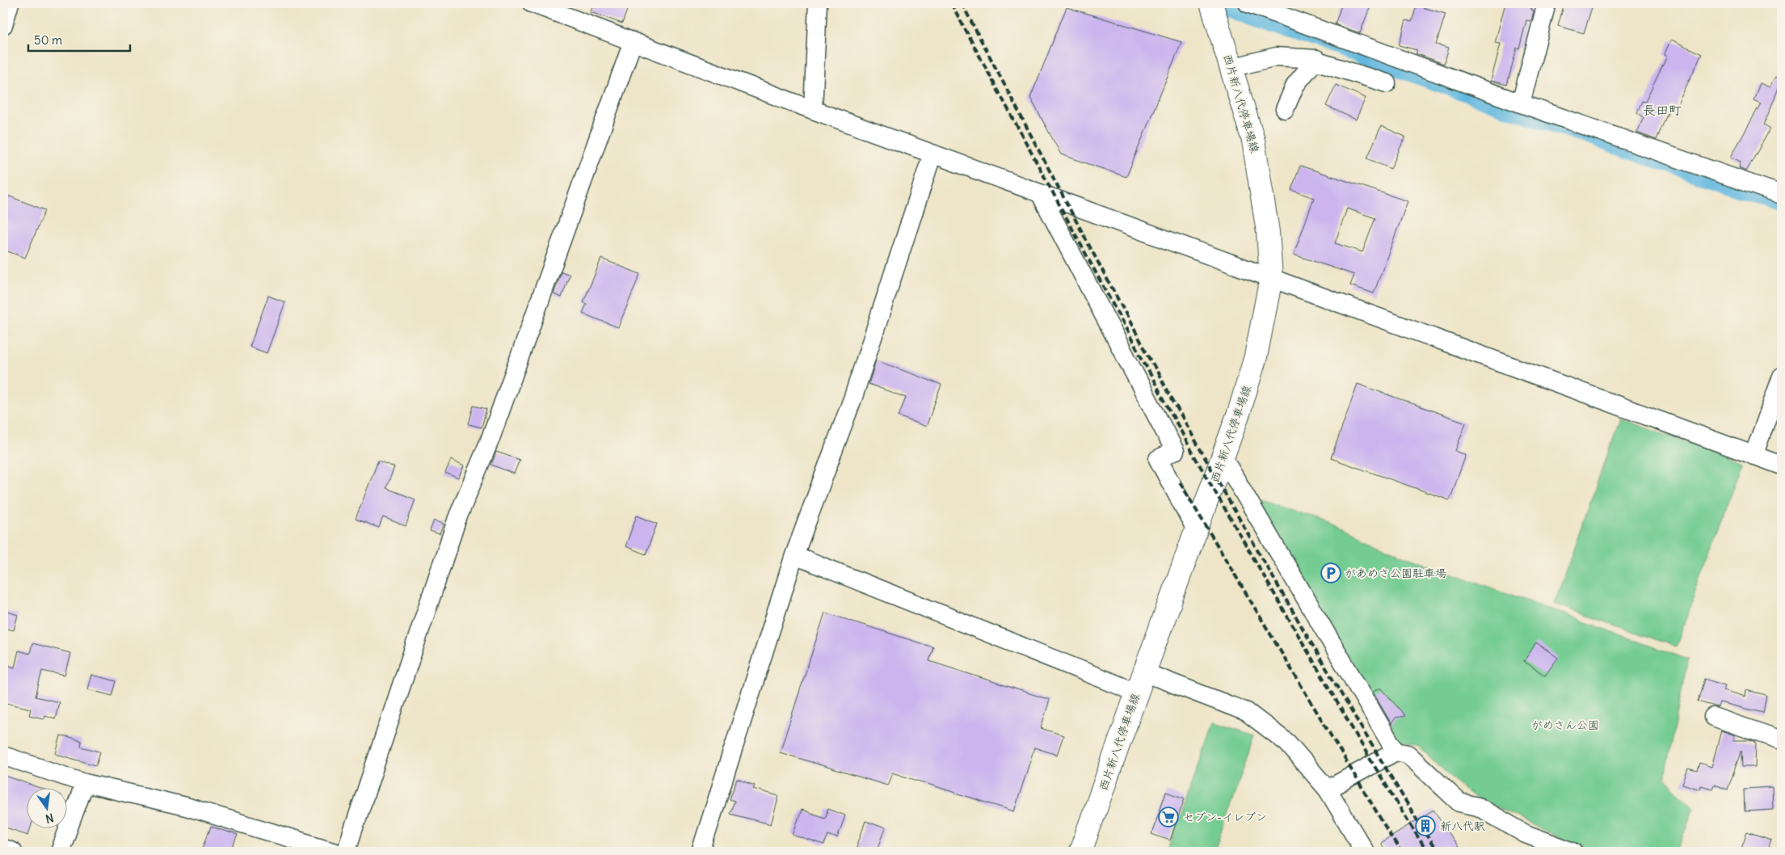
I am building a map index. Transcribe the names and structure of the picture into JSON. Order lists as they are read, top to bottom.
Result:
{
  "streets": {
    "main road": ["西片新八代停車場線"]
  },
  "districts": ["長田町"],
  "parks": ["がめさん公園"],
  "places": {
    "parking": ["があめさ公園駐車場"],
    "supermarket": ["セブン-イレブン"],
    "building": ["新八代駅"]
  },
  "scale_bar": "50 m",
  "north": "bottom"
}
